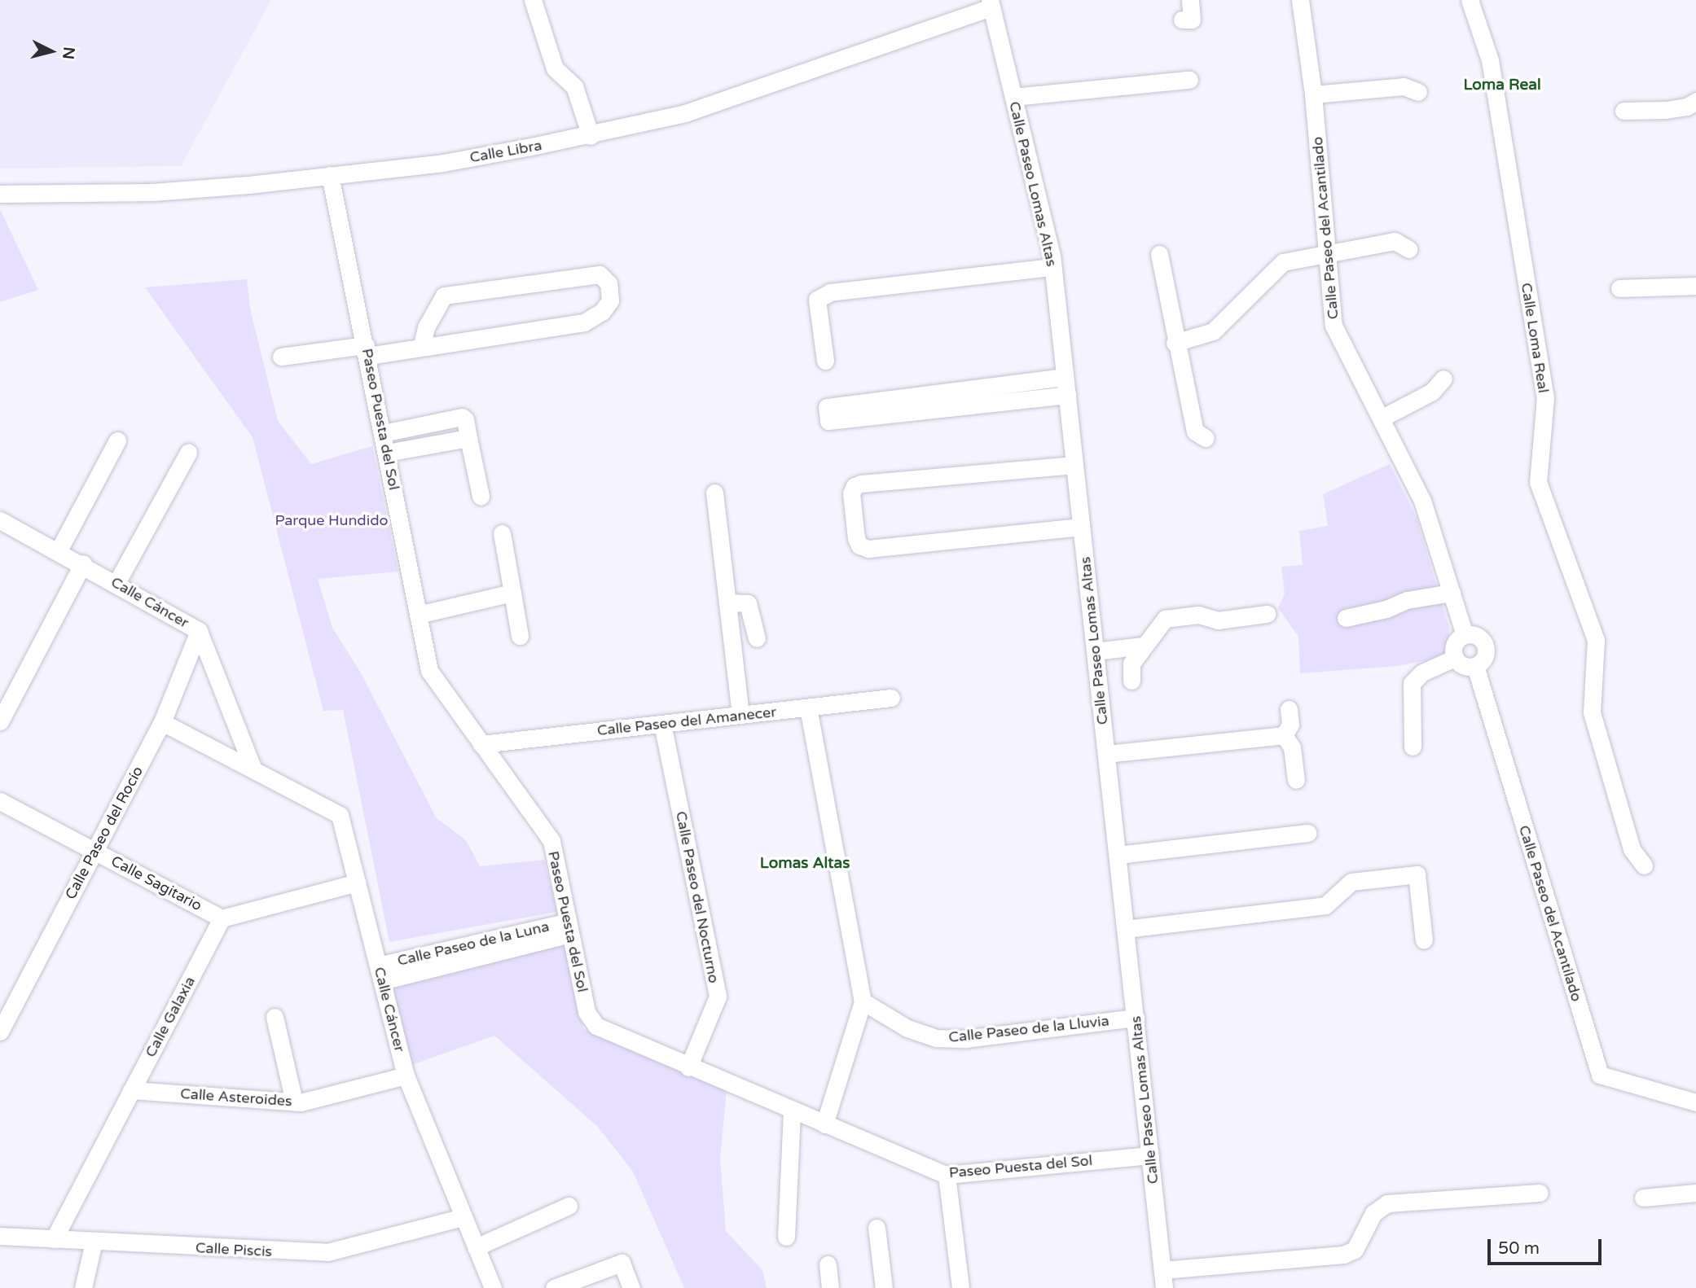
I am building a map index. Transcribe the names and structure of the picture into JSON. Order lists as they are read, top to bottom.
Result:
{
  "streets": {
    "street": [
      "Calle Libra",
      "Calle Paseo Lomas Altas",
      "Calle Paseo del Acantilado",
      "Calle Loma Real",
      "Paseo Puesta del Sol",
      "Calle Cáncer",
      "Calle Paseo del Amanecer",
      "Calle Paseo del Rocío",
      "Calle Sagitario",
      "Calle Paseo del Nocturno",
      "Calle Paseo de la Luna",
      "Calle Galaxia",
      "Calle Paseo de la Lluvia",
      "Calle Asteroides",
      "Calle Piscis"
    ]
  },
  "crossings": [
    ["Calle Libra", "Calle Paseo Lomas Altas"],
    ["Calle Libra", "Paseo Puesta del Sol"],
    ["Calle Paseo Lomas Altas", "Paseo Puesta del Sol"],
    ["Calle Paseo Lomas Altas", "Calle Paseo de la Lluvia"],
    ["Paseo Puesta del Sol", "Calle Paseo del Amanecer"],
    ["Paseo Puesta del Sol", "Calle Paseo del Nocturno"],
    ["Paseo Puesta del Sol", "Calle Paseo de la Luna"],
    ["Calle Cáncer", "Calle Paseo del Rocío"],
    ["Calle Cáncer", "Calle Paseo de la Luna"],
    ["Calle Cáncer", "Calle Asteroides"],
    ["Calle Cáncer", "Calle Piscis"],
    ["Calle Paseo del Amanecer", "Calle Paseo del Nocturno"],
    ["Calle Paseo del Rocío", "Calle Sagitario"],
    ["Calle Sagitario", "Calle Galaxia"],
    ["Calle Galaxia", "Calle Asteroides"],
    ["Calle Galaxia", "Calle Piscis"]
  ],
  "districts": ["Loma Real", "Lomas Altas"],
  "parks": ["Parque Hundido"],
  "scale_bar": "50 m",
  "north": "right"
}
